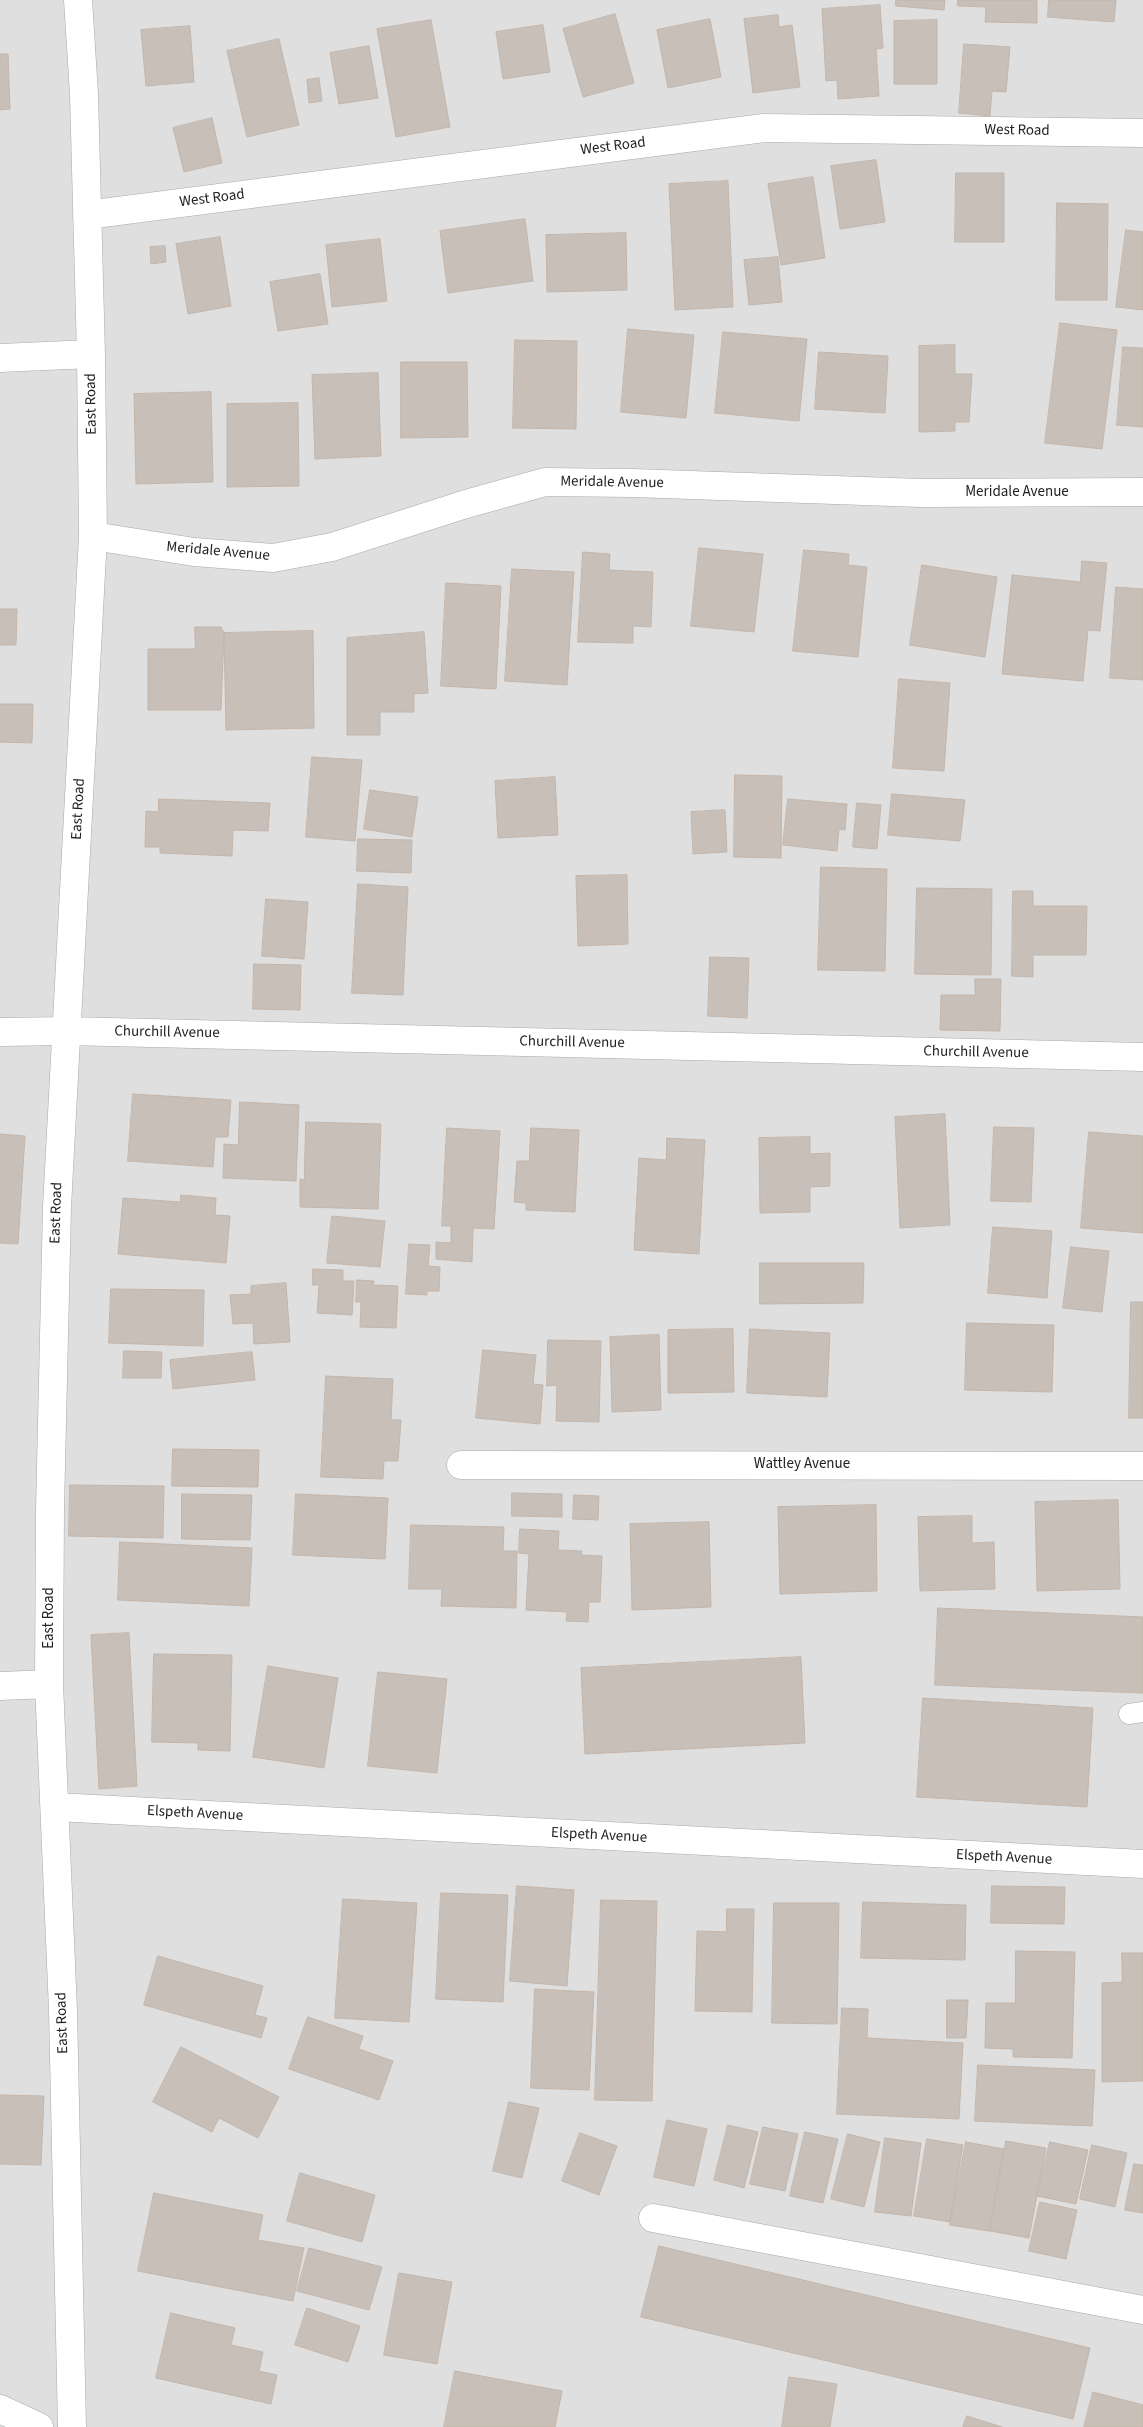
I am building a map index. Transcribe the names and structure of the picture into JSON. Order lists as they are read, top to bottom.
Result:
{
  "streets": {
    "street": [
      "West Road",
      "East Road",
      "Meridale Avenue",
      "Churchill Avenue",
      "Wattley Avenue",
      "Elspeth Avenue"
    ]
  },
  "crossings": [
    ["West Road", "East Road"],
    ["East Road", "Meridale Avenue"],
    ["East Road", "Churchill Avenue"],
    ["East Road", "Elspeth Avenue"]
  ]
}
